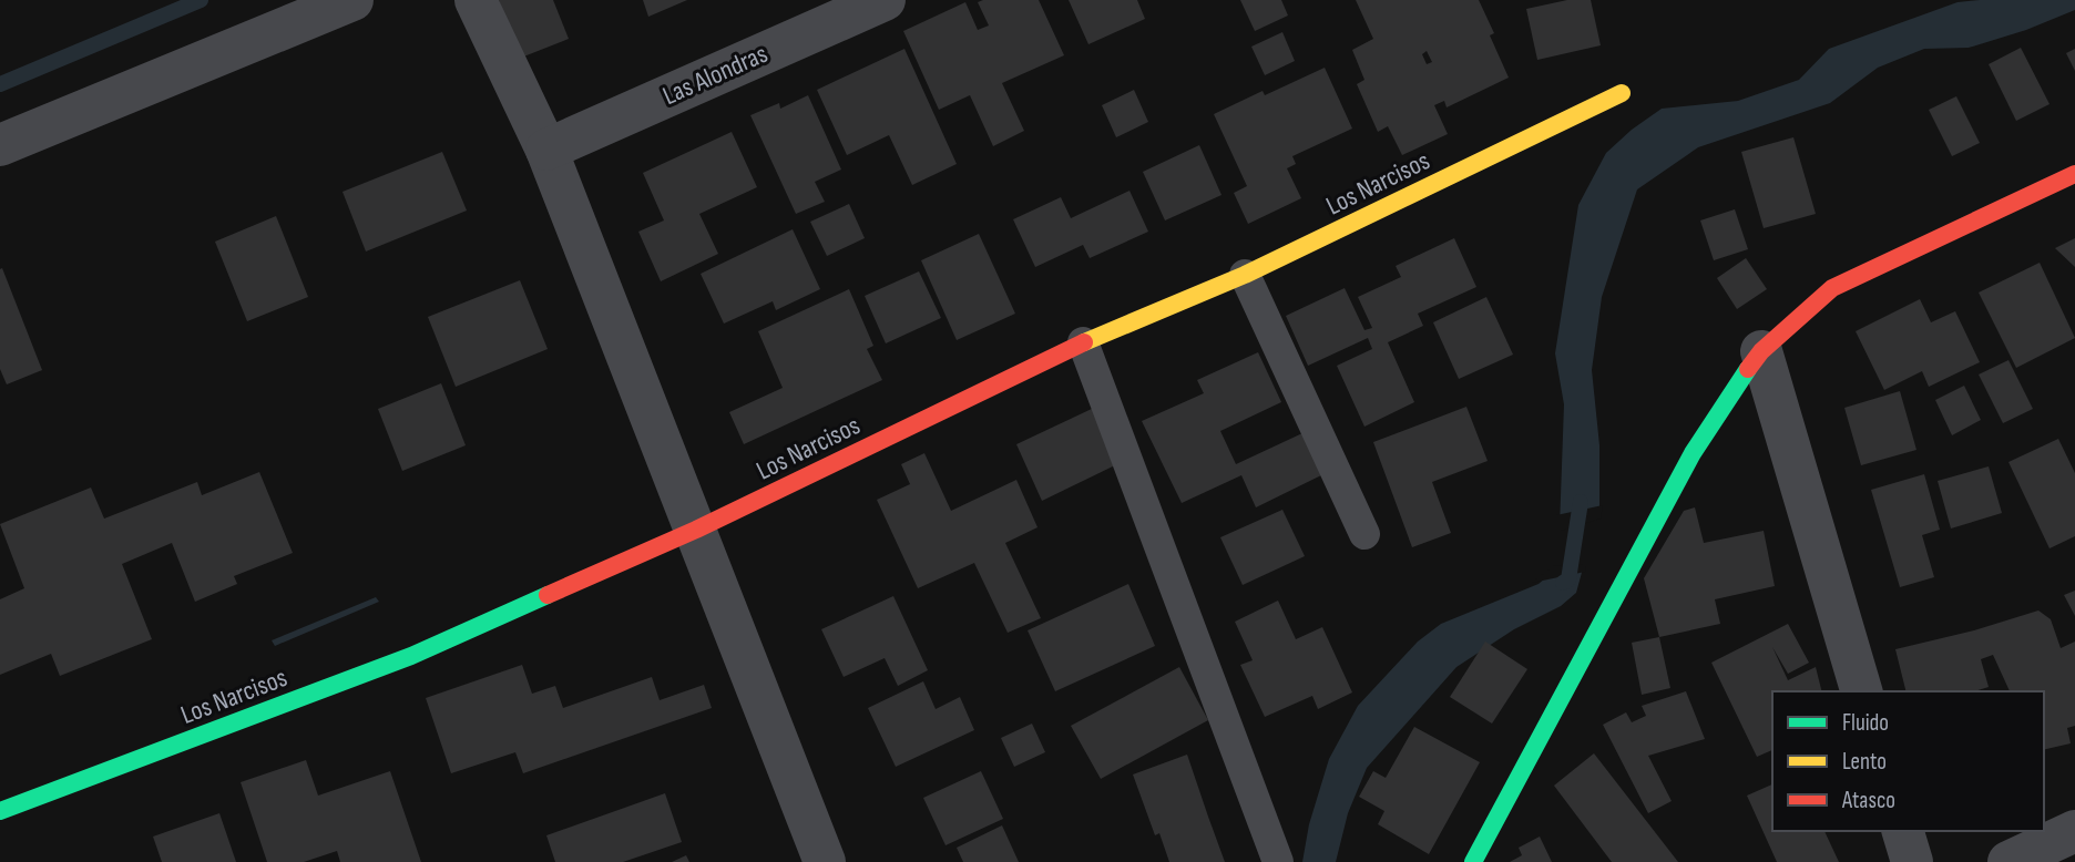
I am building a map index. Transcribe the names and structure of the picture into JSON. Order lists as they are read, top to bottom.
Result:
{
  "streets": {
    "street": ["Las Alondras", "Los Narcisos"]
  },
  "legend": ["Fluido", "Lento", "Atasco"]
}
